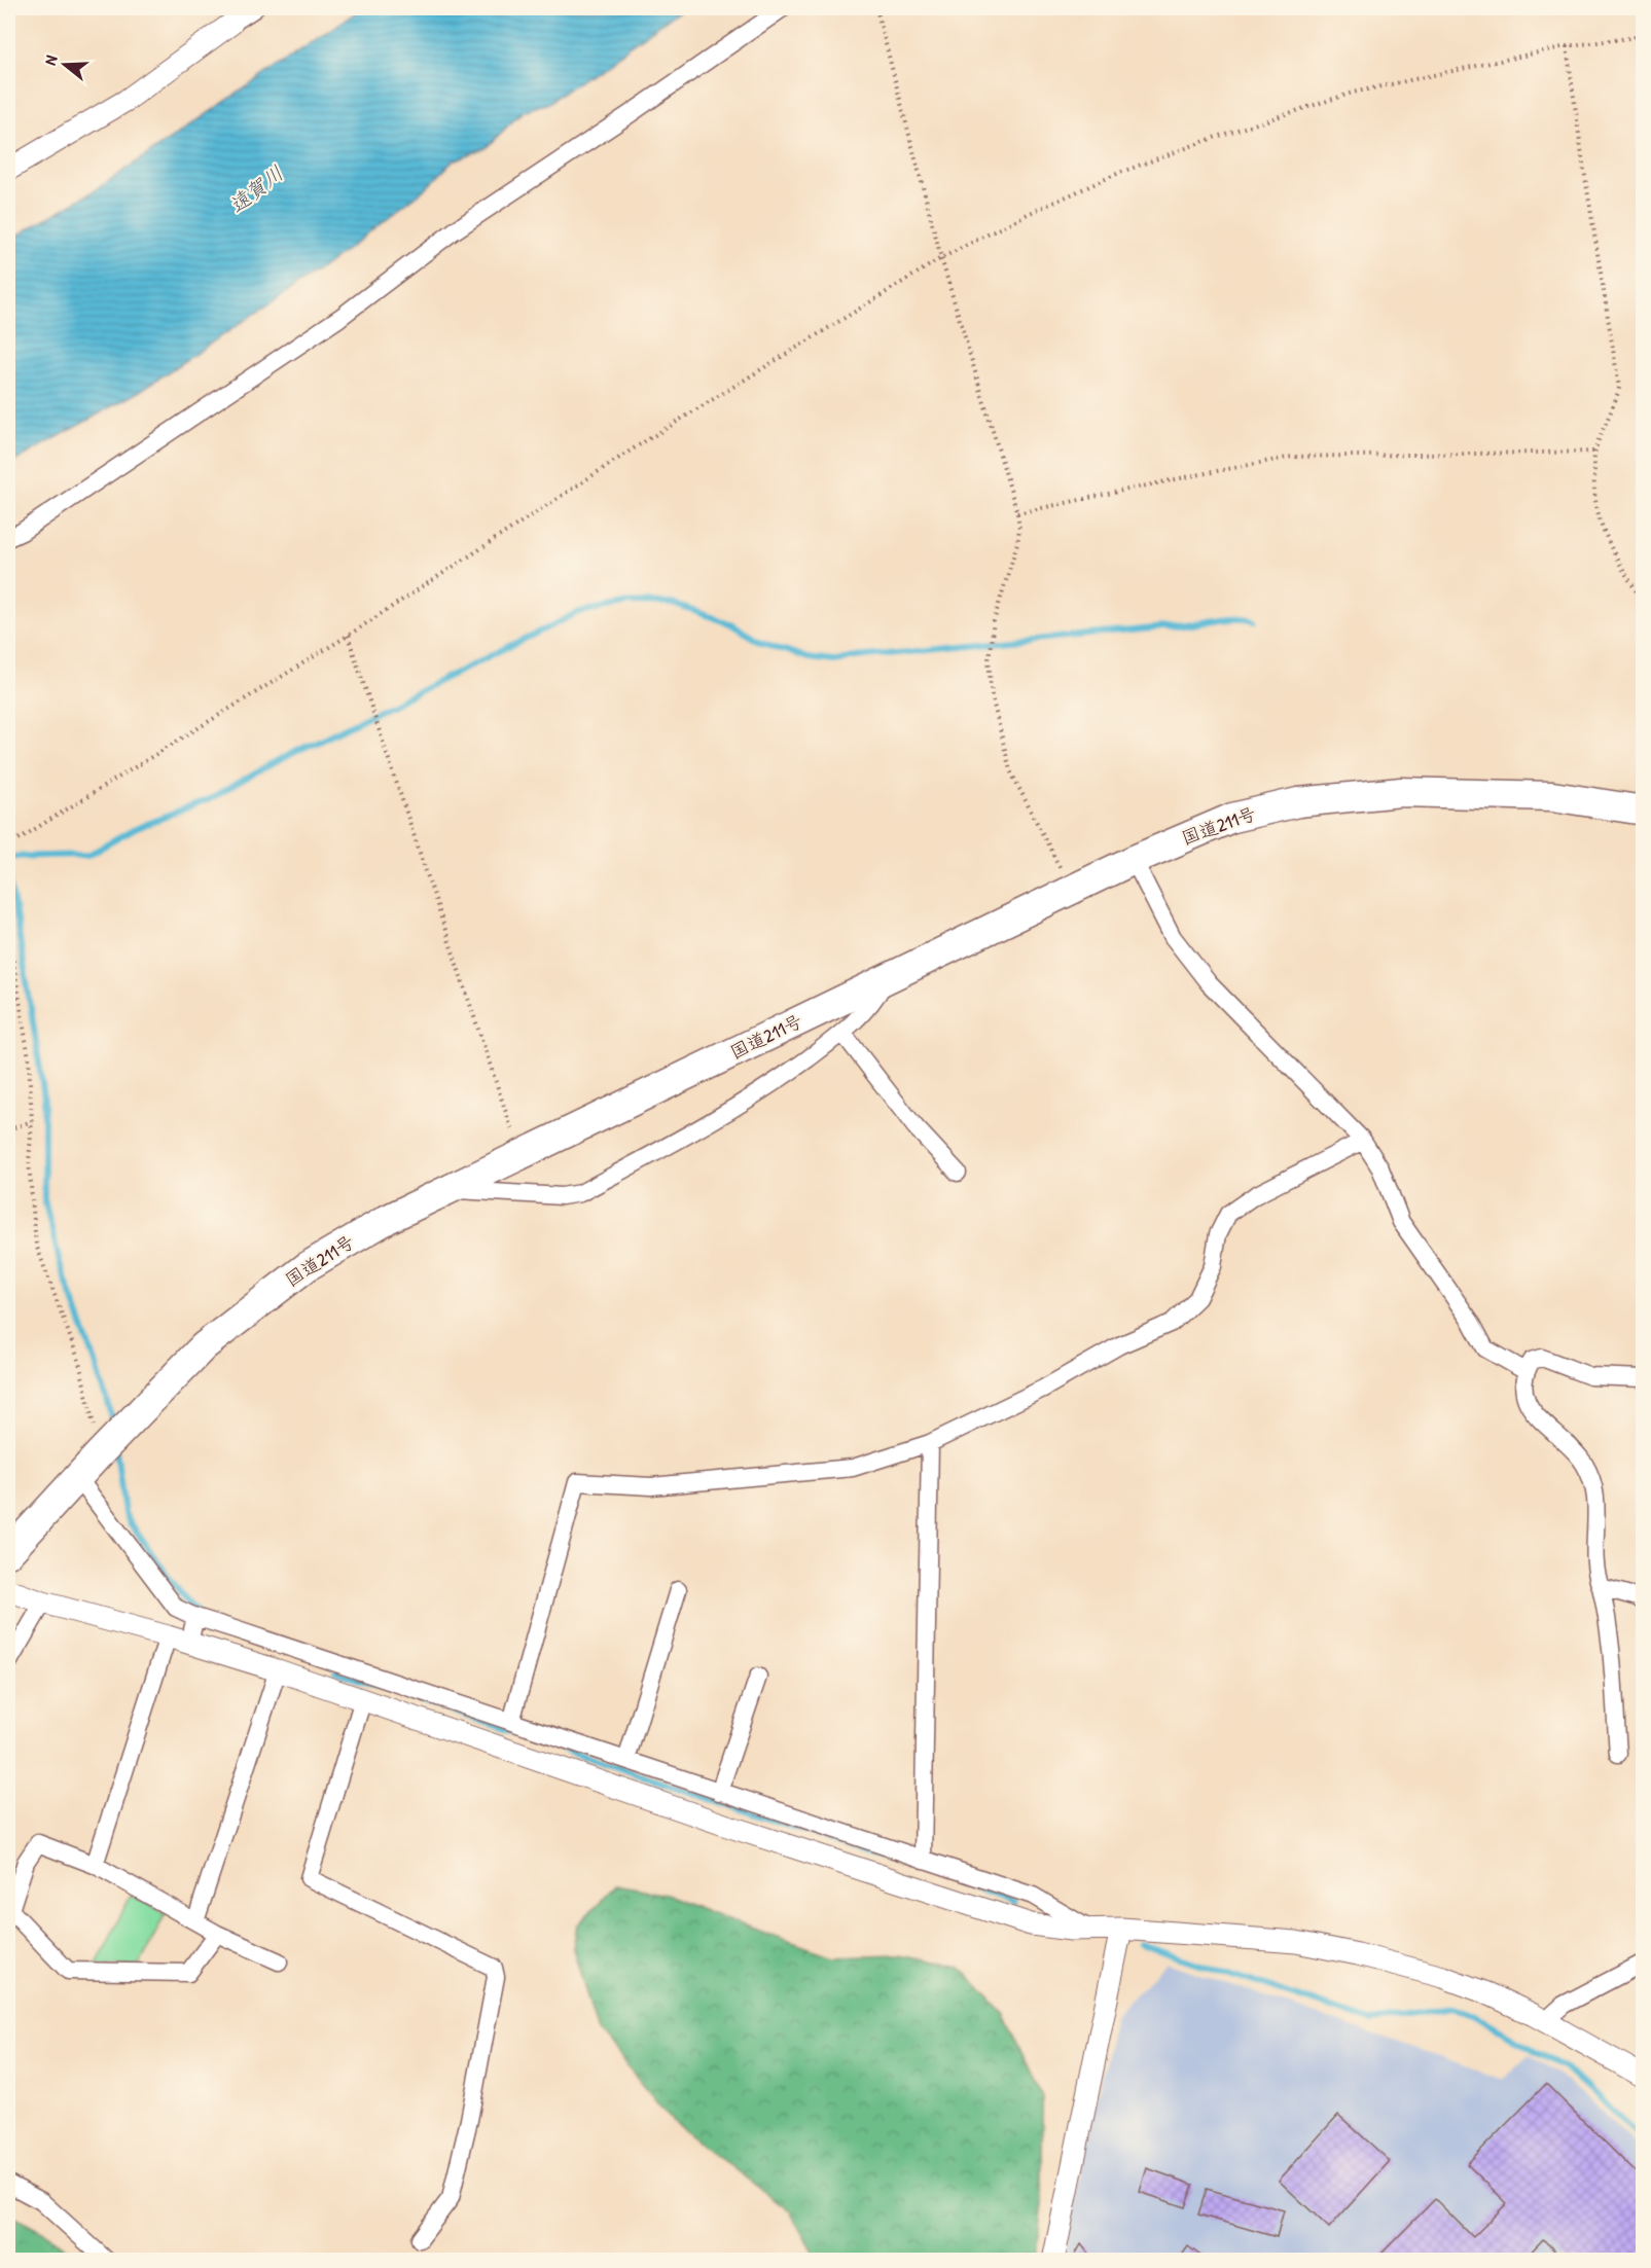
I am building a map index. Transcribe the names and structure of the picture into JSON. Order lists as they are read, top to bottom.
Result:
{
  "streets": {
    "highway": ["国道211号"]
  },
  "water": ["遠賀川"],
  "north": "left"
}
